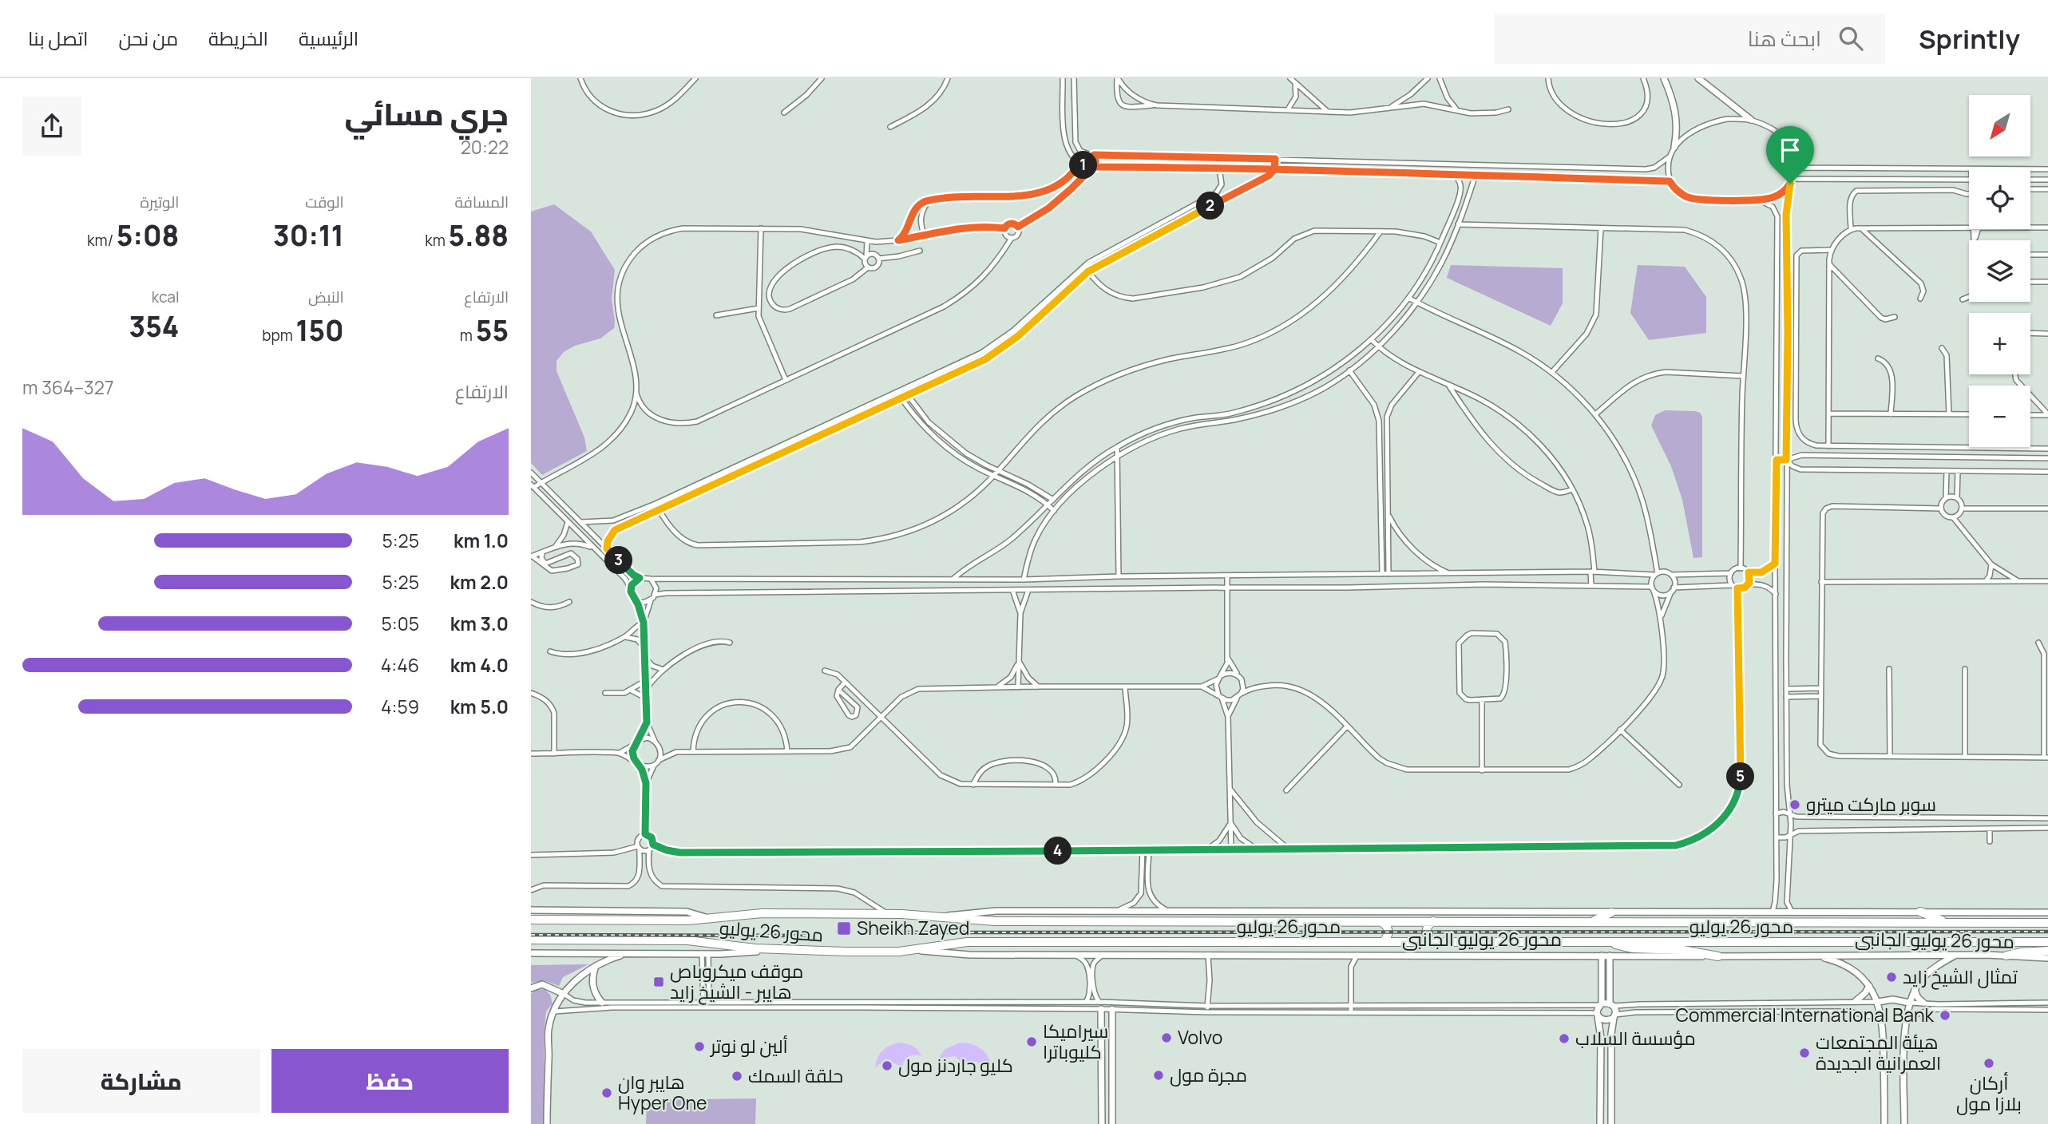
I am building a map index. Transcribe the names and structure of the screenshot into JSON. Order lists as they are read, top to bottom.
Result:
{
  "streets": {
    "highway": ["محور 26 يوليو"],
    "main road": ["محور 26 يوليو الجانبى"]
  },
  "crossings": [
    ["محور 26 يوليو", "محور 26 يوليو الجانبى"]
  ],
  "places": {
    "other": [
      "سوبر ماركت ميترو",
      "تمثال الشيخ زايد",
      "Commercial International Bank",
      "Volvo",
      "مؤسسة السلاب",
      "سيراميكا كليوباترا",
      "ألين لو نوتر",
      "هيئة المجتمعات العمرانية الجديدة",
      "أركان بلازا مول",
      "كليو جاردنز مول",
      "مجرة مول",
      "حلقة السمك",
      "هايبر وان Hyper One"
    ],
    "transit": ["Sheikh Zayed", "موقف ميكروباص هايبر - الشيخ زايد"]
  },
  "north": "bottom left",
  "page": {
    "header": "Sprintly",
    "search": "ابحث هنا",
    "nav": [
      "الرئيسية",
      "الخريطة",
      "من نحن",
      "اتصل بنا"
    ],
    "heading": ["جري مسائي", "20:22"],
    "map_buttons": ["+", "−"],
    "pins": [
      "1",
      "2",
      "3",
      "5",
      "4"
    ],
    "stats": [
      ["المسافة", "5.88 km"],
      ["الوقت", "30:11"],
      ["الوتيرة", "5:08 /km"],
      ["الارتفاع", "55 m"],
      ["النبض", "150 bpm"],
      ["kcal", "354"]
    ],
    "chart": ["الارتفاع", "327–364 m"],
    "list": [
      {
        "name": "1.0 km",
        "note": "5:25"
      },
      {
        "name": "2.0 km",
        "note": "5:25"
      },
      {
        "name": "3.0 km",
        "note": "5:05"
      },
      {
        "name": "4.0 km",
        "note": "4:46"
      },
      {
        "name": "5.0 km",
        "note": "4:59"
      }
    ],
    "buttons": ["حفظ", "مشاركة"]
  }
}
